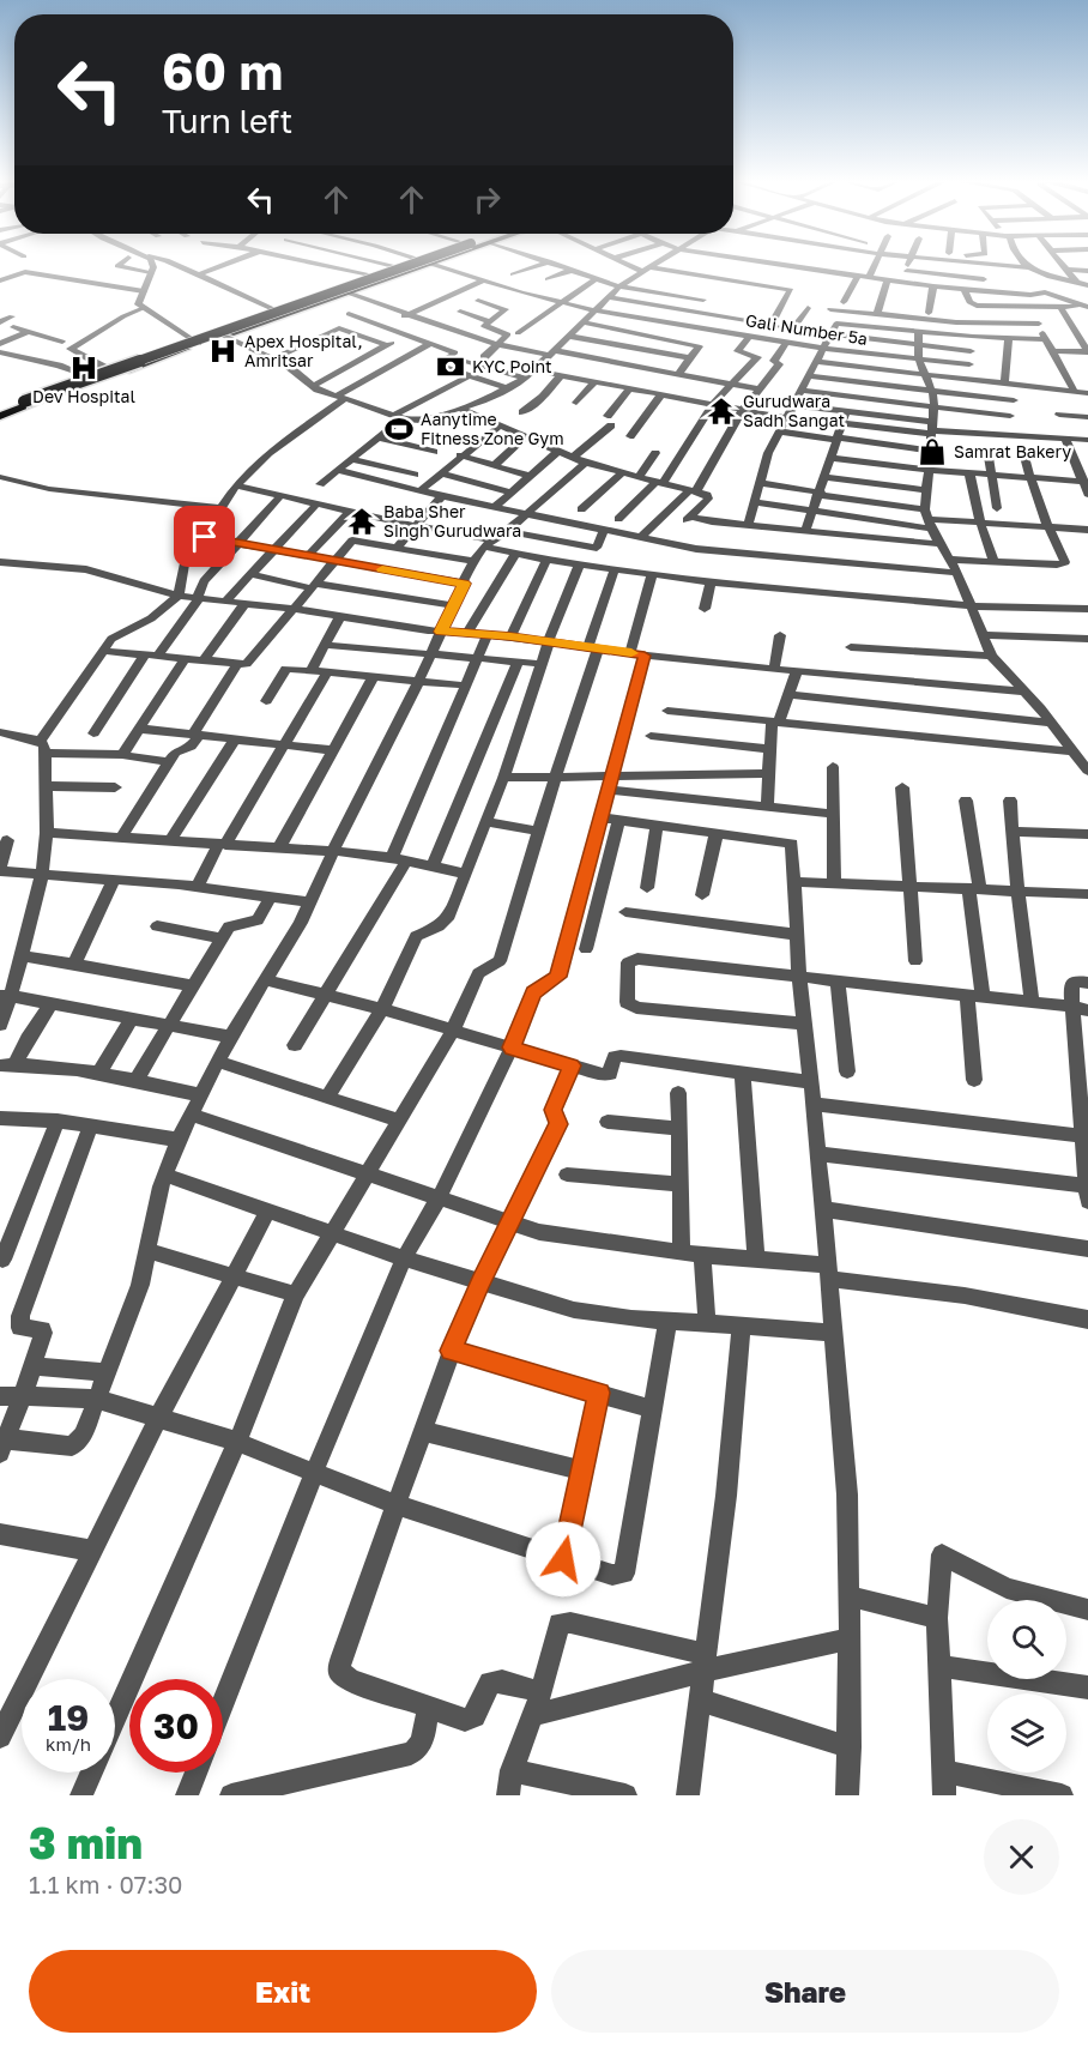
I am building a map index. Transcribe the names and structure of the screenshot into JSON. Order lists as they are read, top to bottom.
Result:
{
  "streets": {
    "street": ["Gali Number 5a"]
  },
  "places": {
    "hospital": ["Apex Hospital, Amritsar", "Dev Hospital"],
    "bank": ["KYC Point"],
    "temple": ["Gurudwara Sadh Sangat", "Baba Sher Singh Gurudwara"],
    "sports": ["Aanytime Fitness Zone Gym"],
    "shop": ["Samrat Bakery"]
  },
  "page": {
    "turn": ["60 m", "Turn left"],
    "speed": "19 km/h",
    "limit": "30",
    "heading": ["3 min", "1.1 km · 07:30"],
    "buttons": ["Exit", "Share"]
  }
}
